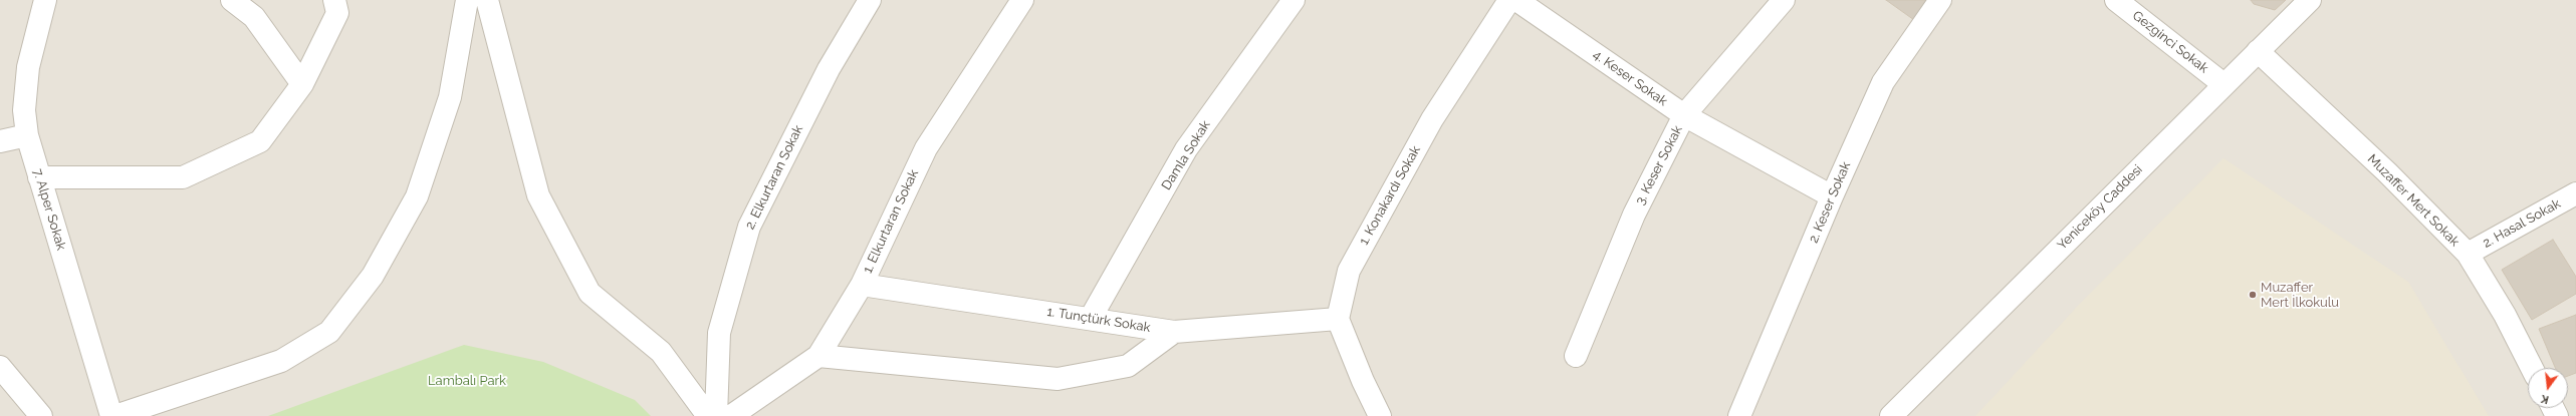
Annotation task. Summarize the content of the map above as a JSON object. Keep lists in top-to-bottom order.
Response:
{
  "streets": {
    "street": [
      "Gezginci Sokak",
      "4. Keser Sokak",
      "Damla Sokak",
      "3. Keser Sokak",
      "2. Elkurtaran Sokak",
      "1. Konakardı Sokak",
      "Muzaffer Mert Sokak",
      "2. Keser Sokak",
      "Yeniceköy Caddesi",
      "7. Alper Sokak",
      "1. Elkurtaran Sokak",
      "2. Hasal Sokak",
      "1. Tunçtürk Sokak"
    ]
  },
  "crossings": [
    ["Gezginci Sokak", "Yeniceköy Caddesi"],
    ["4. Keser Sokak", "3. Keser Sokak"],
    ["4. Keser Sokak", "2. Keser Sokak"],
    ["Damla Sokak", "1. Tunçtürk Sokak"],
    ["1. Konakardı Sokak", "1. Tunçtürk Sokak"],
    ["Muzaffer Mert Sokak", "Yeniceköy Caddesi"],
    ["Muzaffer Mert Sokak", "2. Hasal Sokak"],
    ["1. Elkurtaran Sokak", "1. Tunçtürk Sokak"]
  ],
  "parks": ["Lambalı Park"],
  "places": ["Muzaffer Mert İlkokulu"],
  "north": "bottom"
}
